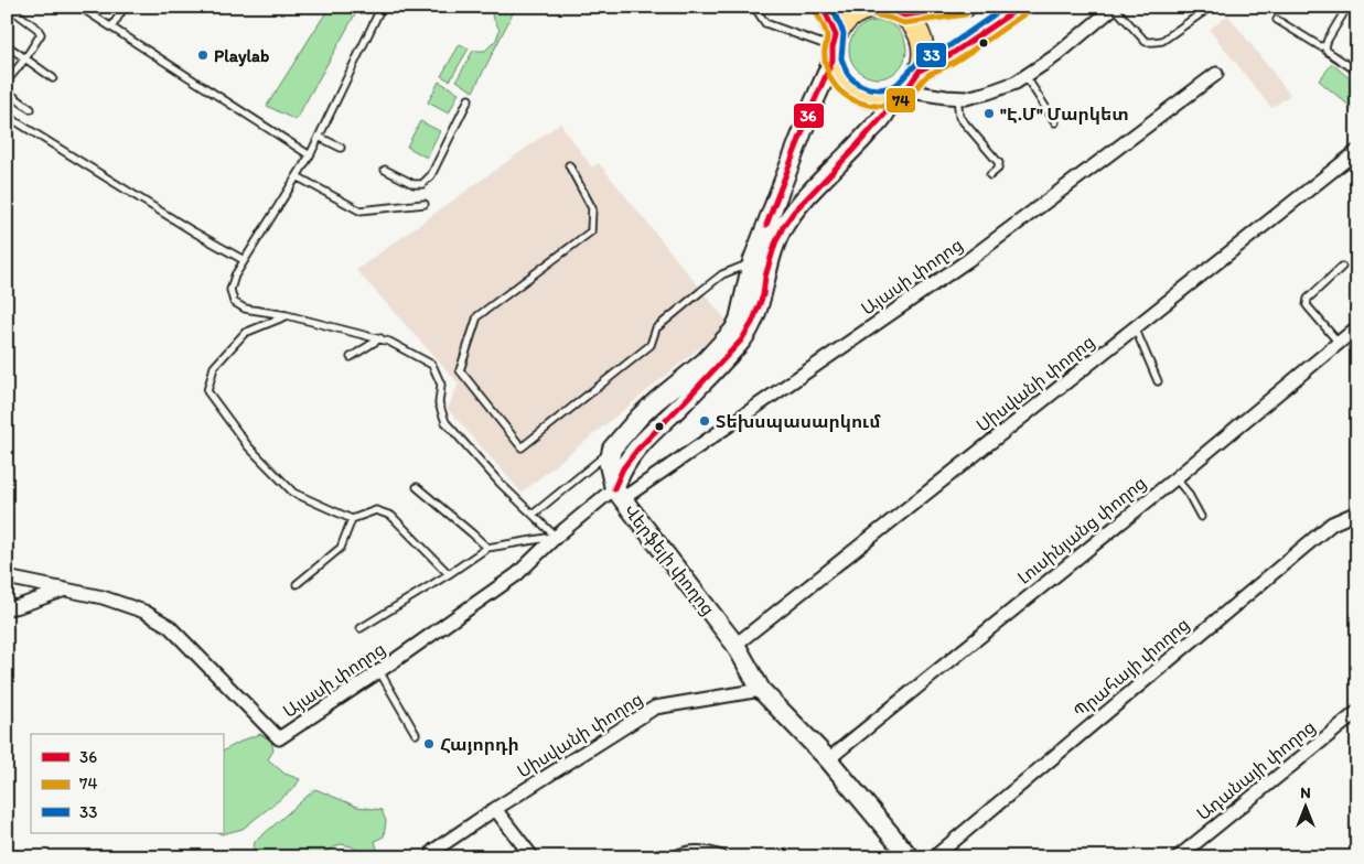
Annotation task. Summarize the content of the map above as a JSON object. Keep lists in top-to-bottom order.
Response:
{
  "streets": {
    "street": [
      "Այասի փողոց",
      "Սիսվանի փողոց",
      "Լուսինյանց փողոց",
      "Վերֆելի փողոց",
      "Պրահայի փողոց",
      "Ադանայի փողոց"
    ]
  },
  "crossings": [
    ["Այասի փողոց", "Վերֆելի փողոց"],
    ["Սիսվանի փողոց", "Վերֆելի փողոց"],
    ["Լուսինյանց փողոց", "Վերֆելի փողոց"]
  ],
  "places": [
    "Playlab",
    "\"Է.Մ\" Մարկետ",
    "Տեխսպասարկում",
    "Հայորդի"
  ],
  "lines": ["transit line 36", "transit line 33", "transit line 74"],
  "legend": ["36", "74", "33"],
  "north": "top"
}
